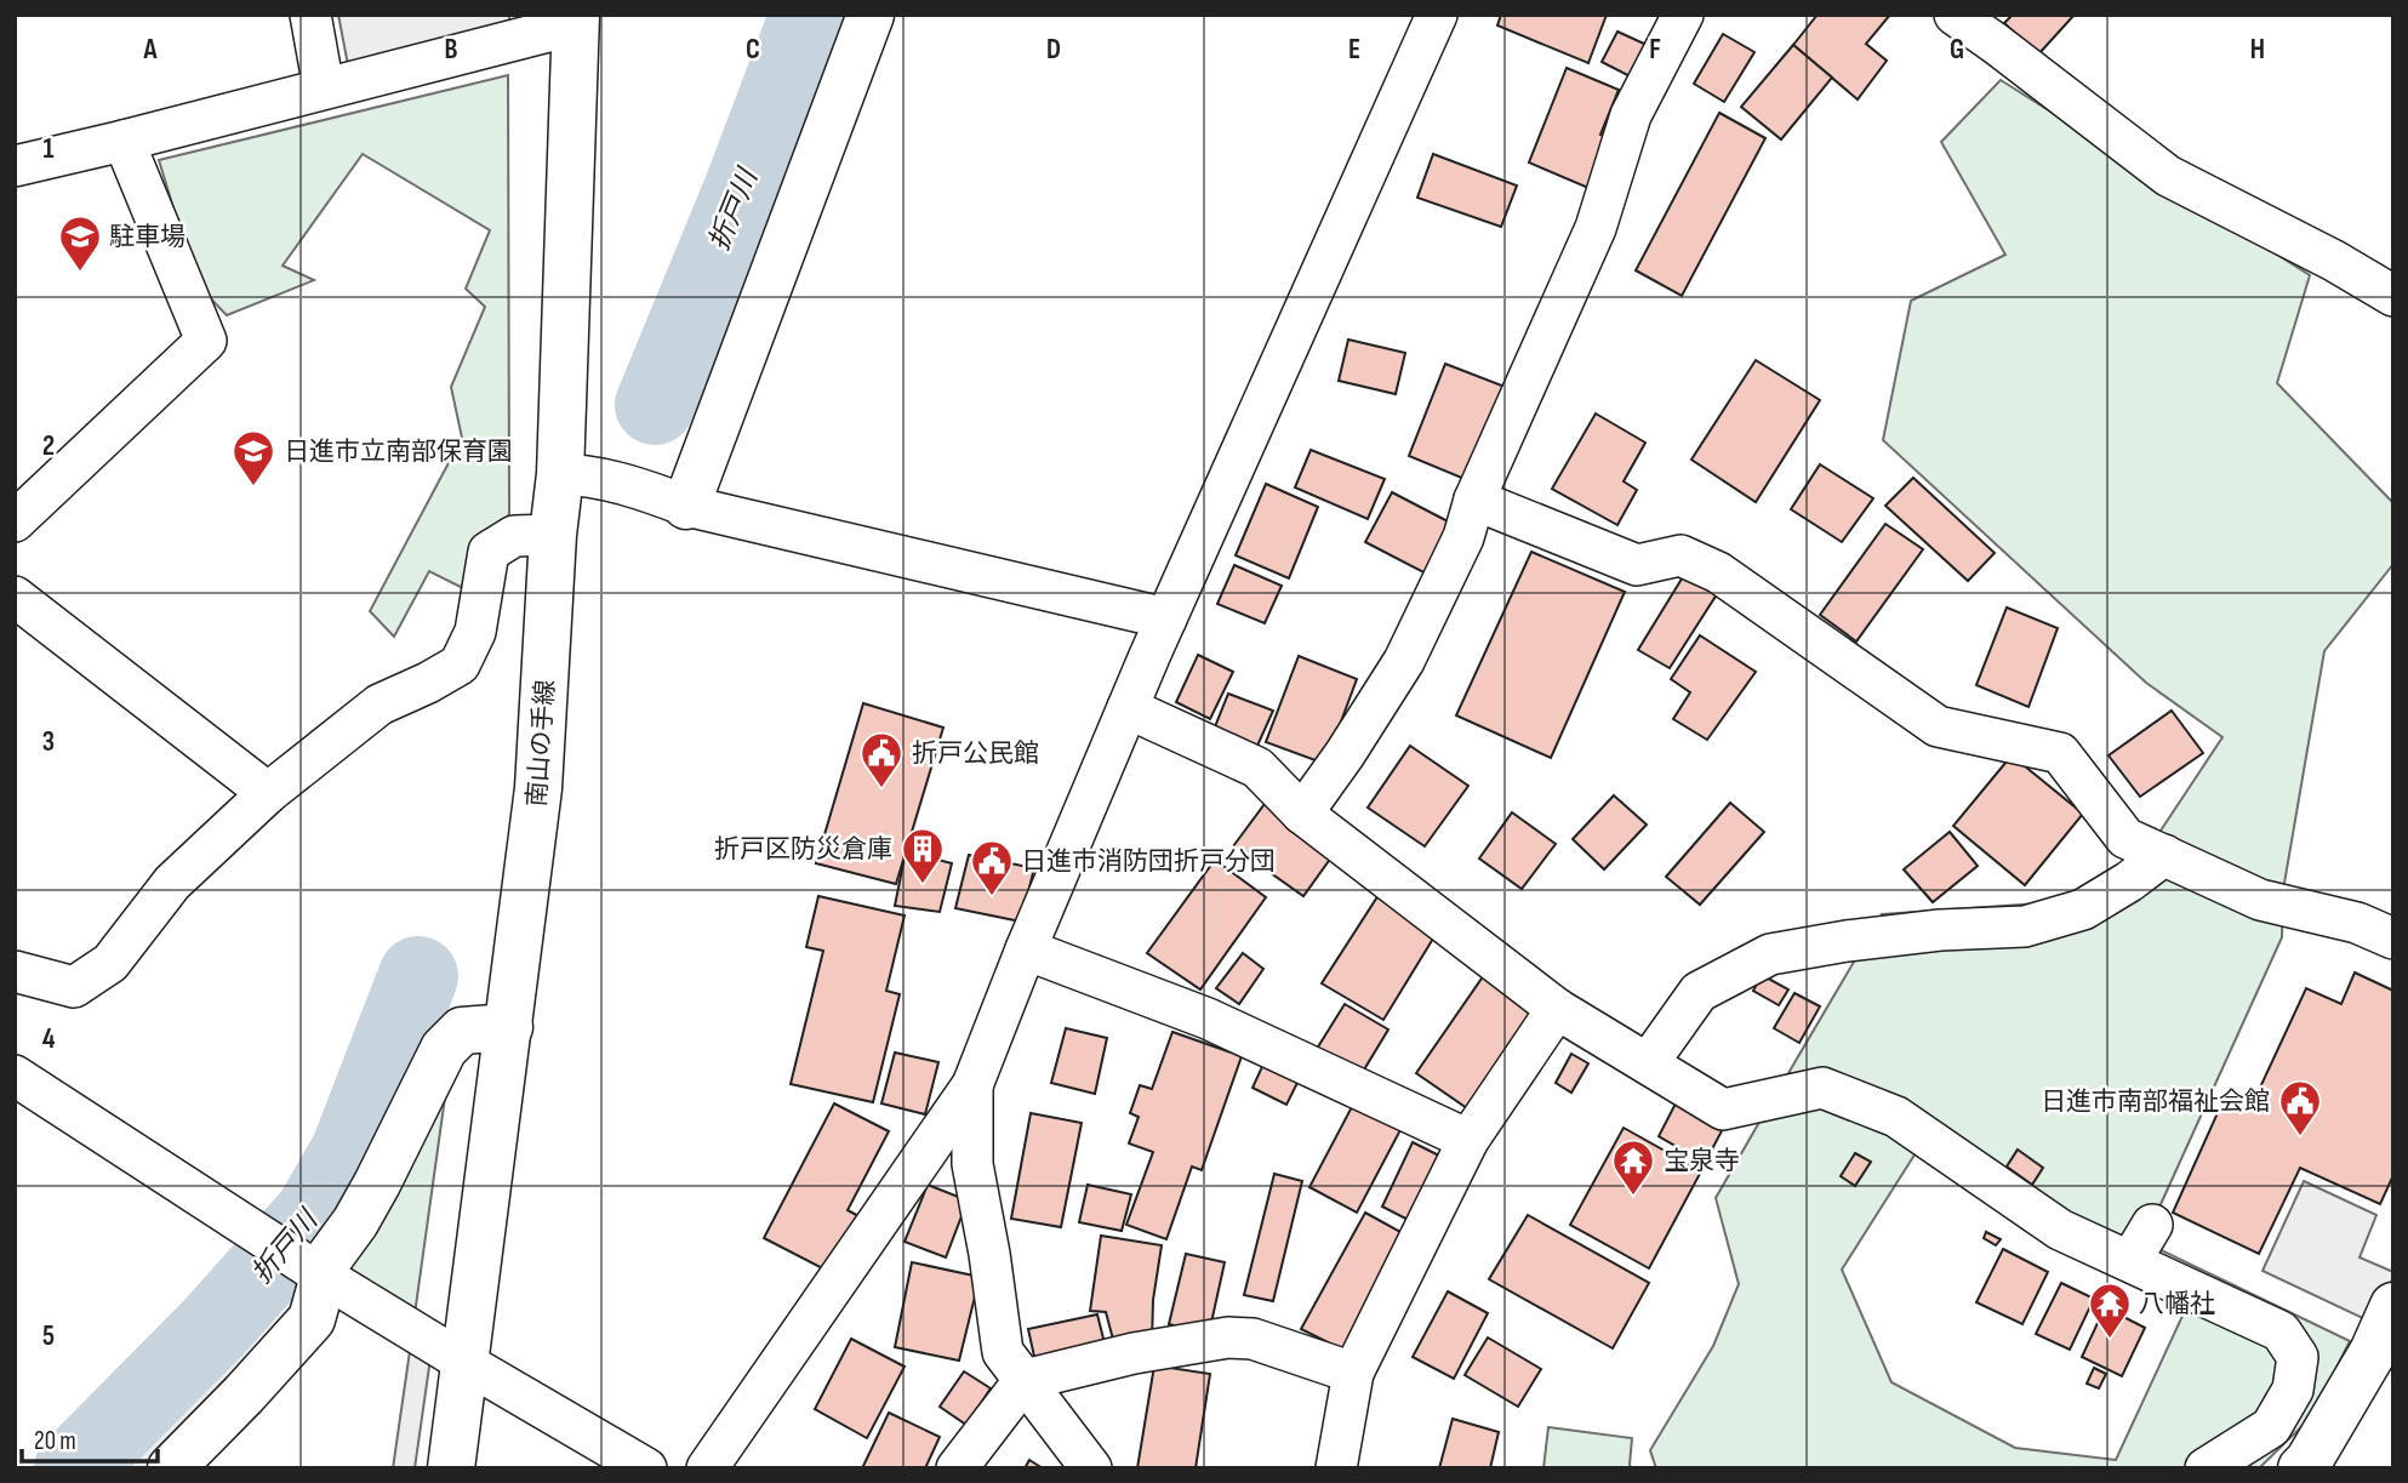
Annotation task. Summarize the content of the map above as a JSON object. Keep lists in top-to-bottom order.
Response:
{
  "streets": {
    "street": ["南山の手線"]
  },
  "water": ["折戸川"],
  "places": {
    "school or university": ["駐車場", "日進市立南部保育園"],
    "public building": ["折戸公民館", "日進市消防団折戸分団", "日進市南部福祉会館"],
    "building": ["折戸区防災倉庫"],
    "temple": ["宝泉寺", "八幡社"]
  },
  "scale_bar": "20 m",
  "grid": {
    "columns": [
      "A",
      "B",
      "C",
      "D",
      "E",
      "F",
      "G",
      "H"
    ],
    "rows": [
      "1",
      "2",
      "3",
      "4",
      "5"
    ]
  }
}
